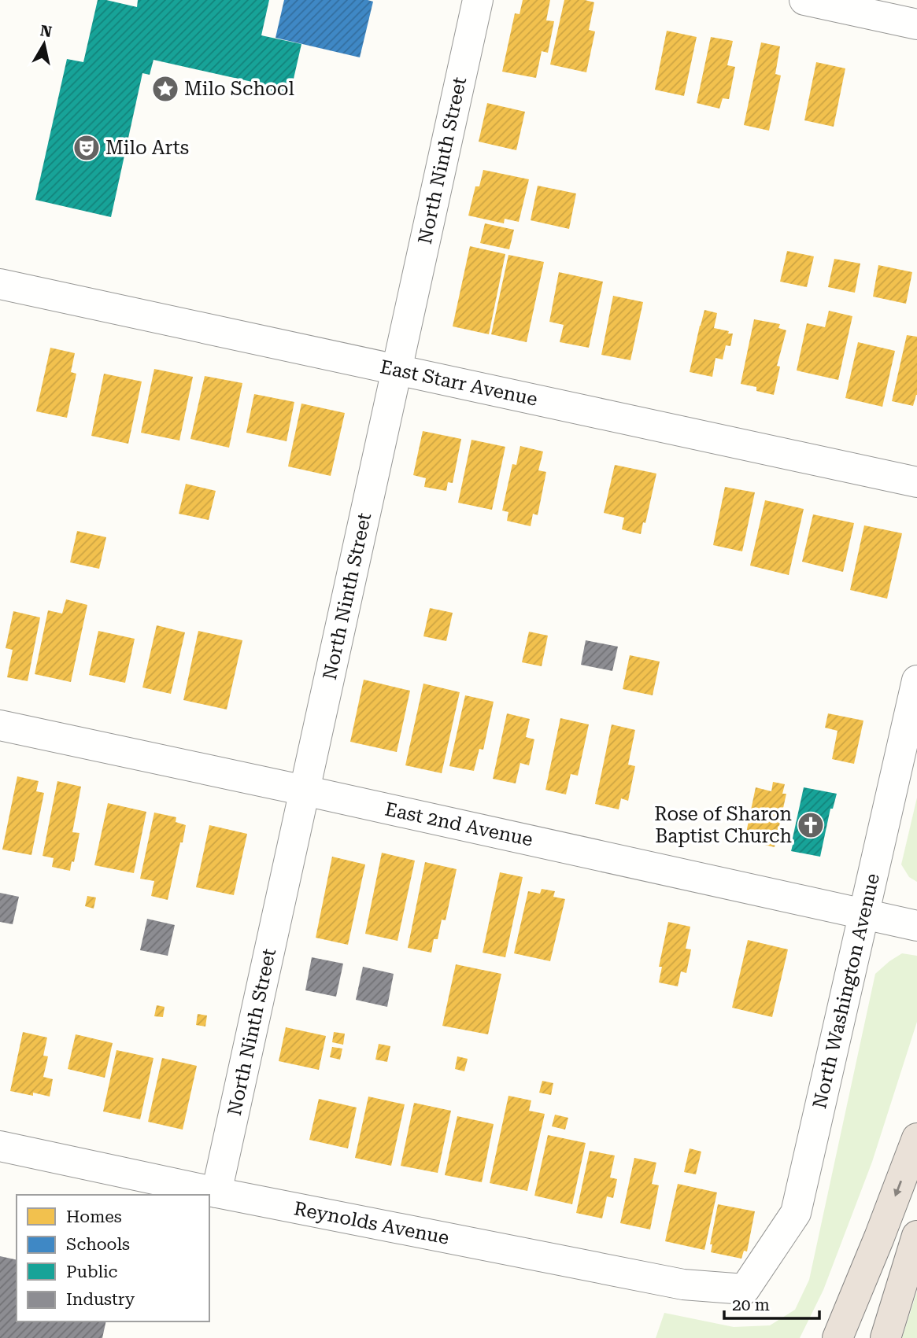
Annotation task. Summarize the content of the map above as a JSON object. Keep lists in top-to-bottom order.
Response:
{
  "streets": {
    "street": [
      "North Ninth Street",
      "East Starr Avenue",
      "East 2nd Avenue",
      "North Washington Avenue",
      "Reynolds Avenue"
    ]
  },
  "crossings": [
    ["North Ninth Street", "East Starr Avenue"],
    ["North Ninth Street", "East 2nd Avenue"],
    ["North Ninth Street", "Reynolds Avenue"],
    ["East 2nd Avenue", "North Washington Avenue"],
    ["North Washington Avenue", "Reynolds Avenue"]
  ],
  "places": {
    "place": ["Milo School"],
    "theatre": ["Milo Arts"],
    "church": ["Rose of Sharon Baptist Church"]
  },
  "legend": [
    "Homes",
    "Schools",
    "Public",
    "Industry"
  ],
  "scale_bar": "20 m",
  "north": "top"
}
